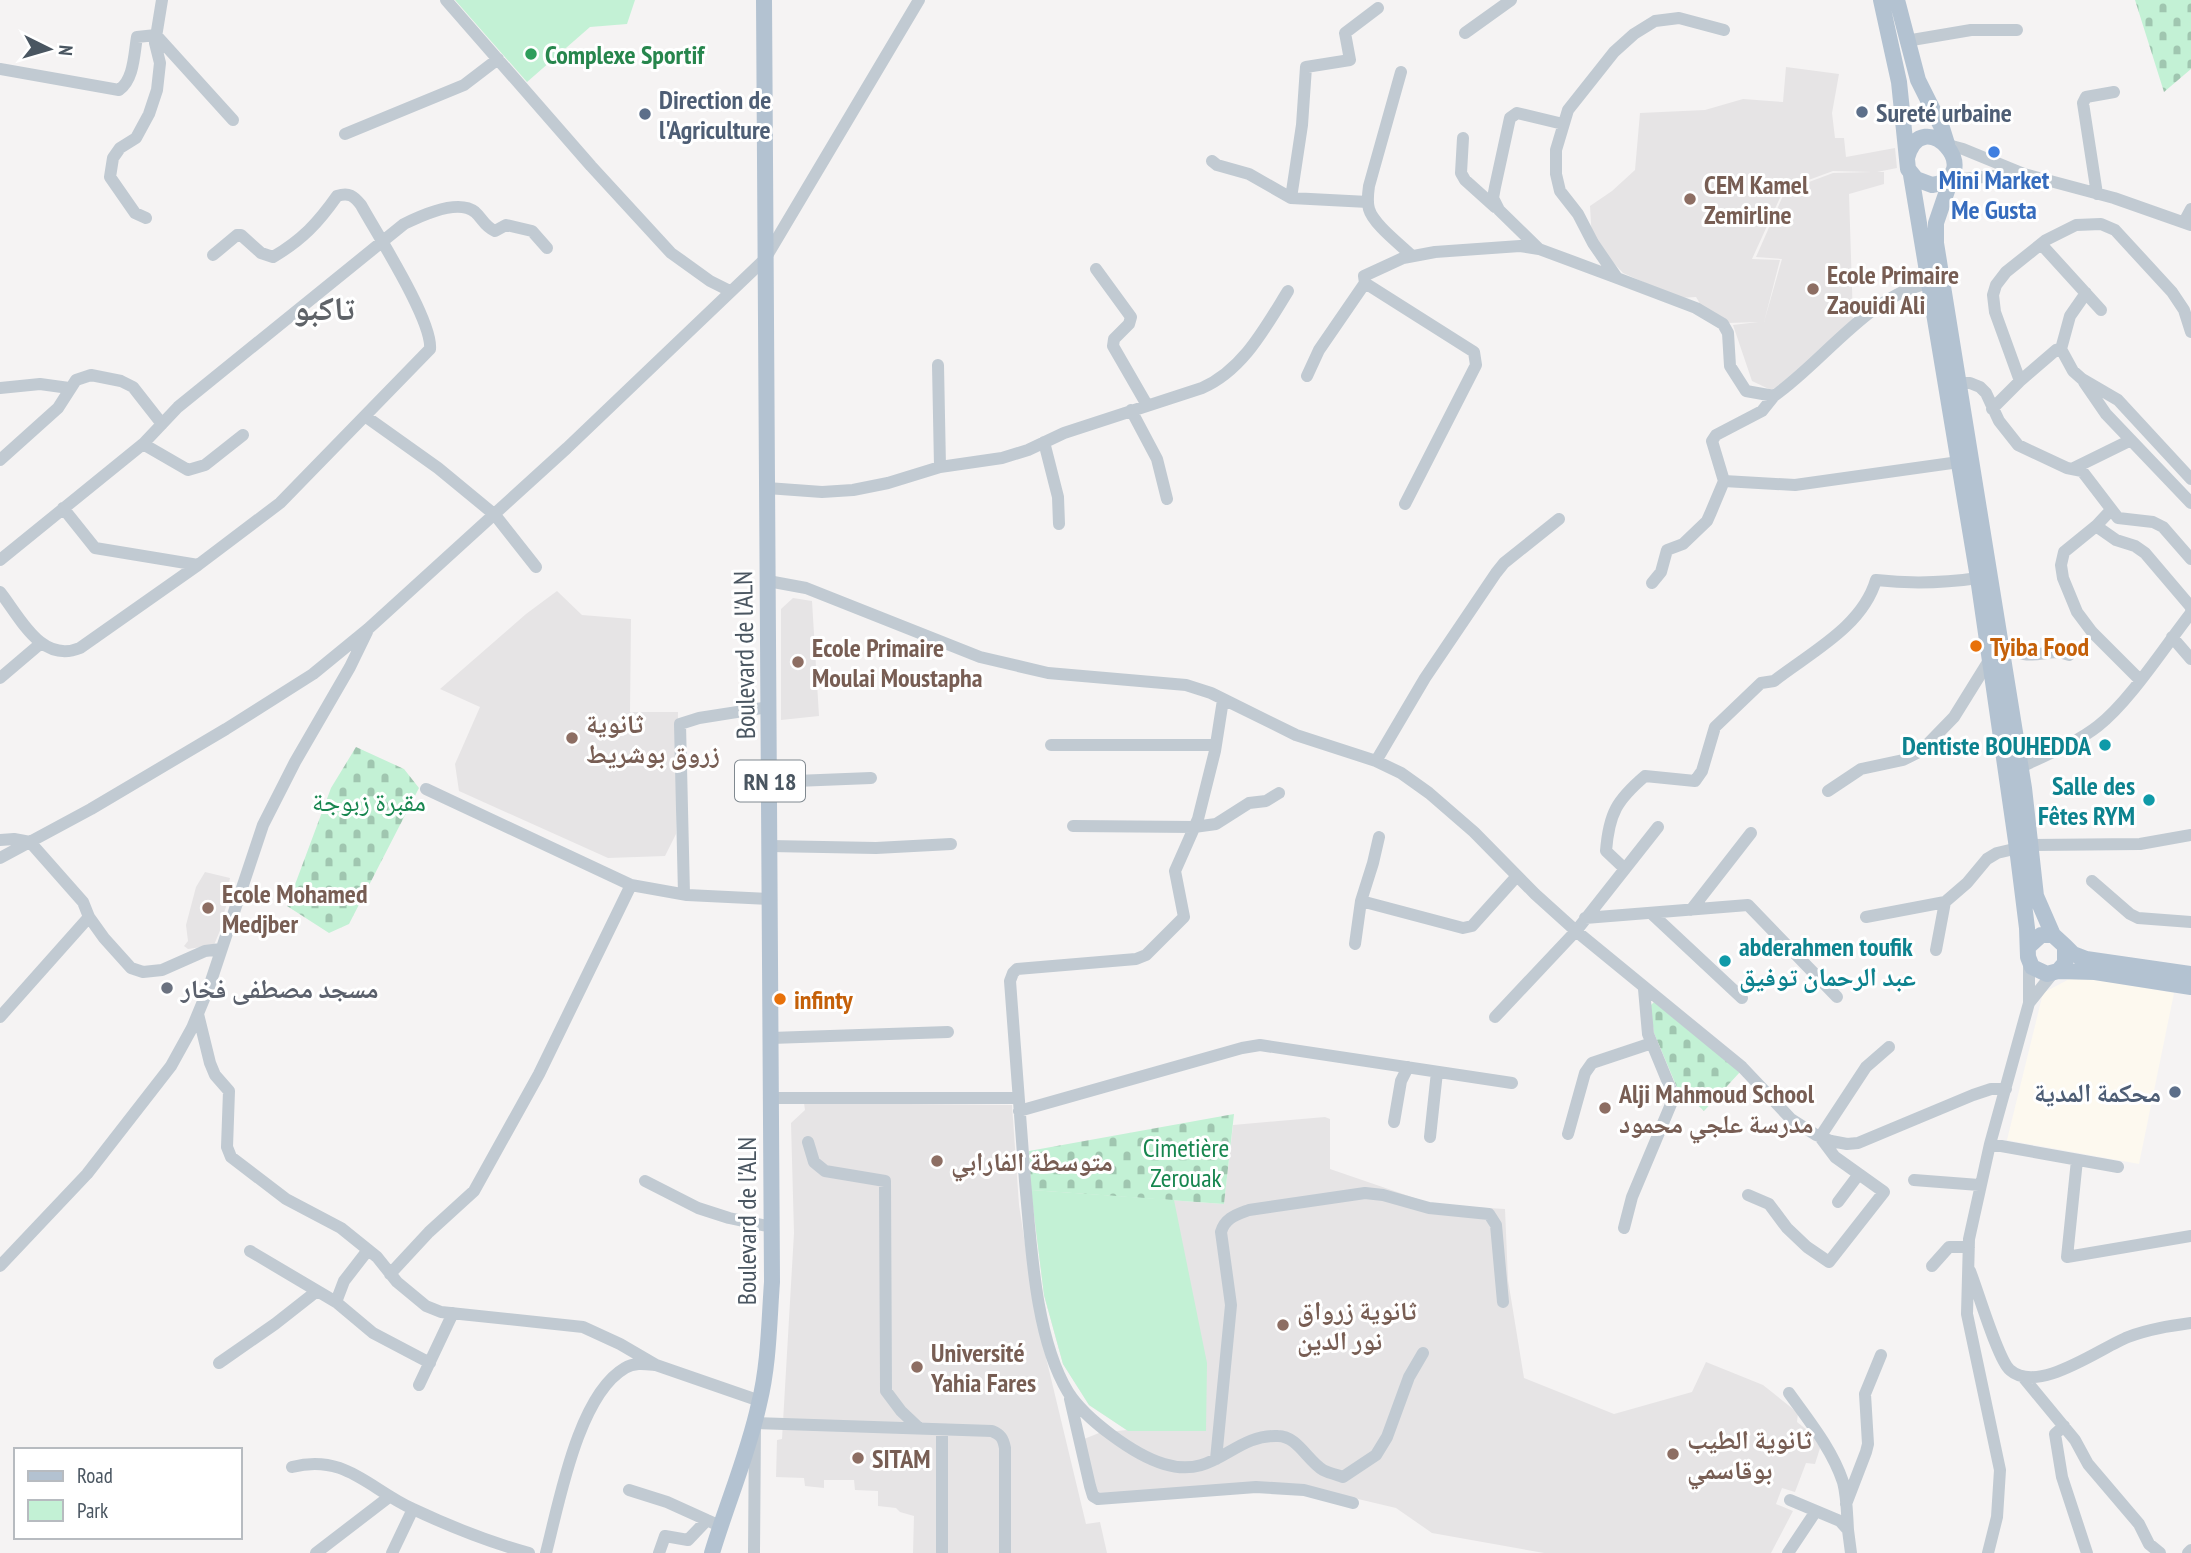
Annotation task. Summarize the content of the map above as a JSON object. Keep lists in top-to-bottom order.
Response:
{
  "streets": {
    "main road": ["Boulevard de l'ALN", "RN 18"]
  },
  "districts": ["تاكبو"],
  "parks": ["مقبرة زبوجة", "Cimetière Zerouak"],
  "places": [
    "Complexe Sportif",
    "Sureté urbaine",
    "Direction de l'Agriculture",
    "Mini Market Me Gusta",
    "CEM Kamel Zemirline",
    "Ecole Primaire Zaouidi Ali",
    "Tyiba Food",
    "Ecole Primaire Moulai Moustapha",
    "ثانوية زروق بوشريط",
    "Dentiste BOUHEDDA",
    "Salle des Fêtes RYM",
    "Ecole Mohamed Medjber",
    "abderahmen toufik عبد الرحمان توفيق",
    "مسجد مصطفى فخار",
    "infinty",
    "محكمة المدية",
    "Alji Mahmoud School مدرسة علجي محمود",
    "متوسطة الفارابي",
    "ثانوية زرواق نور الدين",
    "Université Yahia Fares",
    "ثانوية الطيب بوقاسمي",
    "SITAM"
  ],
  "legend": ["Road", "Park"],
  "north": "right"
}
